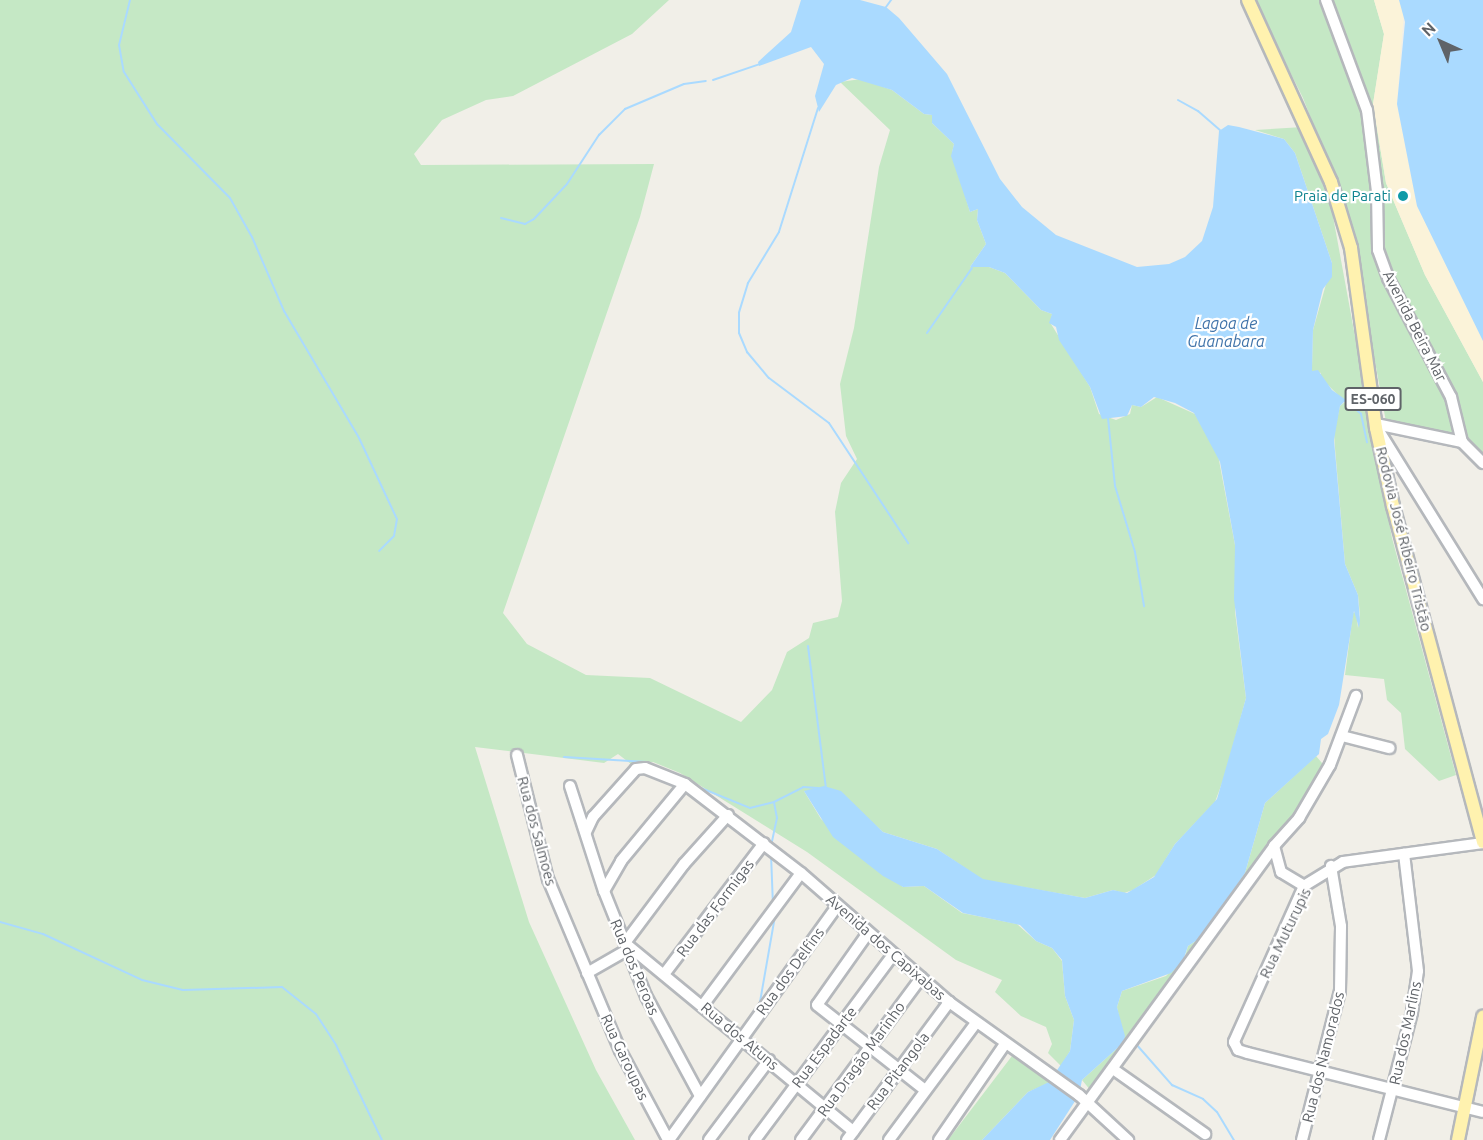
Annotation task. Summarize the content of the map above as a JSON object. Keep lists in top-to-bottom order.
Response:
{
  "streets": {
    "main road": ["ES-060", "Rodovia José Ribeiro Tristão"],
    "street": [
      "Avenida Beira Mar",
      "Rua dos Salmoes",
      "Rua das Formigas",
      "Rua Muturupis",
      "Avenida dos Capixabas",
      "Rua dos Peroas",
      "Rua dos Delfins",
      "Rua dos Marlins",
      "Rua dos Atuns",
      "Rua Espadarte",
      "Rua Garoupas",
      "Rua dos Namorados",
      "Rua Dragão Marinho",
      "Rua Pitangola"
    ]
  },
  "crossings": [
    ["Rodovia José Ribeiro Tristão", "Rua Muturupis"],
    ["Rua dos Salmoes", "Rua Garoupas"],
    ["Rua das Formigas", "Avenida dos Capixabas"],
    ["Rua das Formigas", "Rua dos Atuns"],
    ["Rua Muturupis", "Rua dos Marlins"],
    ["Rua Muturupis", "Rua dos Namorados"],
    ["Avenida dos Capixabas", "Rua dos Peroas"],
    ["Avenida dos Capixabas", "Rua dos Delfins"],
    ["Avenida dos Capixabas", "Rua Espadarte"],
    ["Avenida dos Capixabas", "Rua Dragão Marinho"],
    ["Avenida dos Capixabas", "Rua Pitangola"],
    ["Rua dos Peroas", "Rua dos Delfins"],
    ["Rua dos Peroas", "Rua dos Atuns"],
    ["Rua dos Delfins", "Rua dos Atuns"],
    ["Rua dos Delfins", "Rua Garoupas"],
    ["Rua dos Atuns", "Rua Espadarte"],
    ["Rua dos Atuns", "Rua Dragão Marinho"],
    ["Rua dos Atuns", "Rua Pitangola"]
  ],
  "water": ["Lagoa de Guanabara"],
  "places": ["Praia de Parati"],
  "north": "top left"
}
